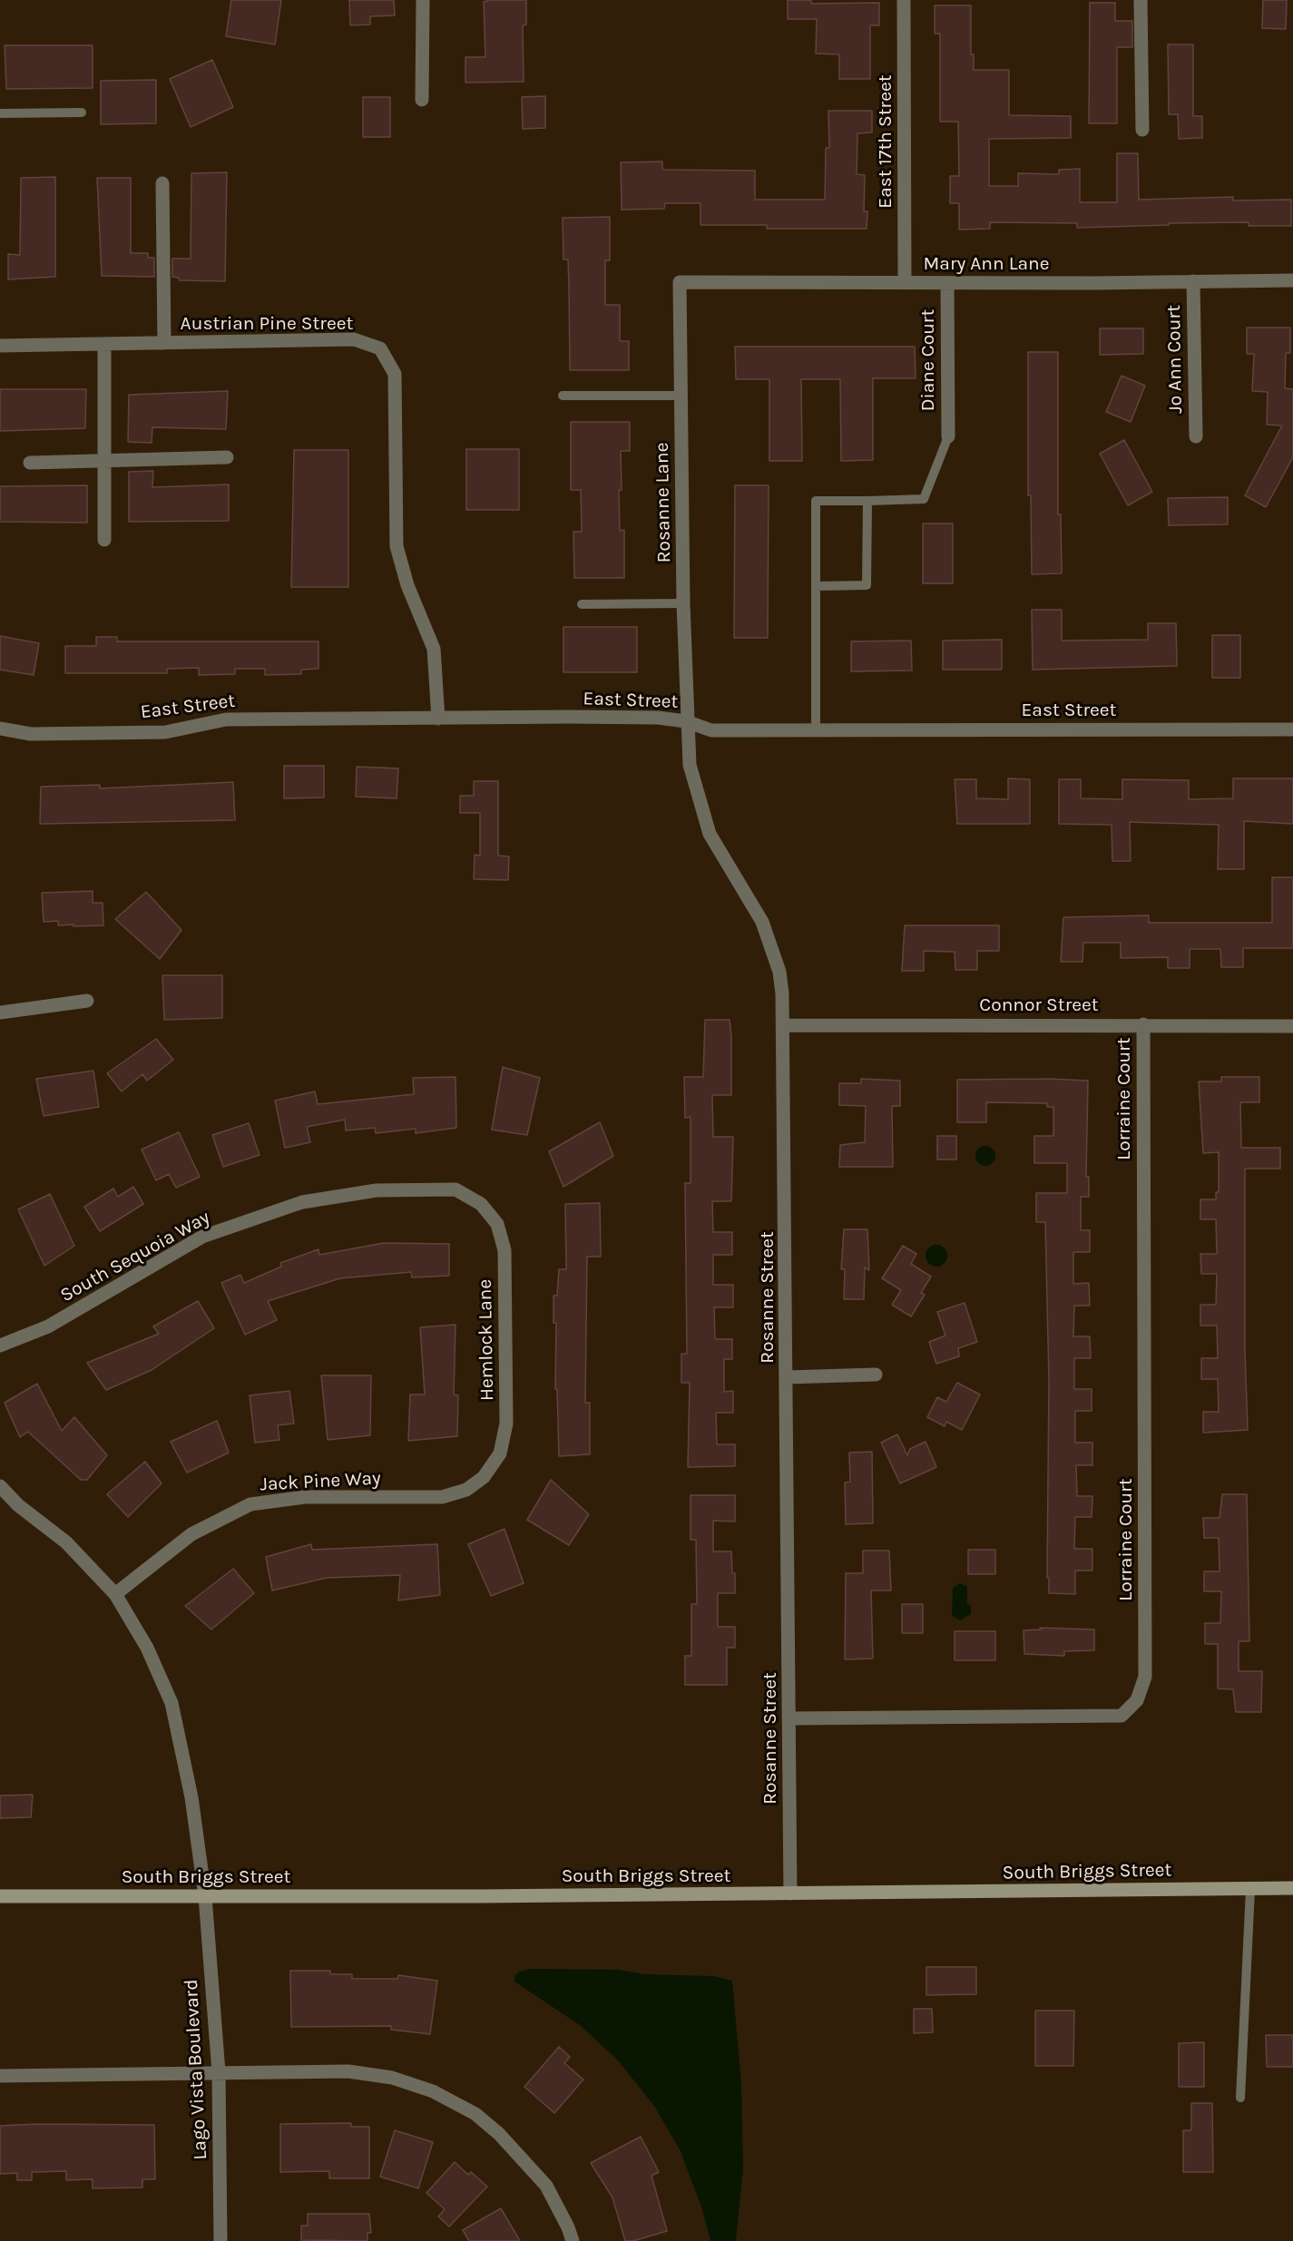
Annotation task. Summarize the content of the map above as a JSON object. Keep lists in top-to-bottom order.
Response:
{
  "streets": {
    "street": [
      "East 17th Street",
      "Mary Ann Lane",
      "Austrian Pine Street",
      "Jo Ann Court",
      "Diane Court",
      "Rosanne Lane",
      "East Street",
      "Connor Street",
      "Lorraine Court",
      "South Sequoia Way",
      "Rosanne Street",
      "Hemlock Lane",
      "Jack Pine Way",
      "South Briggs Street",
      "Lago Vista Boulevard"
    ]
  },
  "crossings": [
    ["East 17th Street", "Mary Ann Lane"],
    ["Mary Ann Lane", "Jo Ann Court"],
    ["Mary Ann Lane", "Diane Court"],
    ["Mary Ann Lane", "Rosanne Lane"],
    ["Austrian Pine Street", "East Street"],
    ["Rosanne Lane", "East Street"],
    ["Rosanne Lane", "Rosanne Street"],
    ["East Street", "Rosanne Street"],
    ["Connor Street", "Lorraine Court"],
    ["Connor Street", "Rosanne Street"],
    ["Lorraine Court", "Rosanne Street"],
    ["South Sequoia Way", "Hemlock Lane"],
    ["Rosanne Street", "South Briggs Street"],
    ["Hemlock Lane", "Jack Pine Way"],
    ["Jack Pine Way", "Lago Vista Boulevard"],
    ["South Briggs Street", "Lago Vista Boulevard"]
  ]
}
